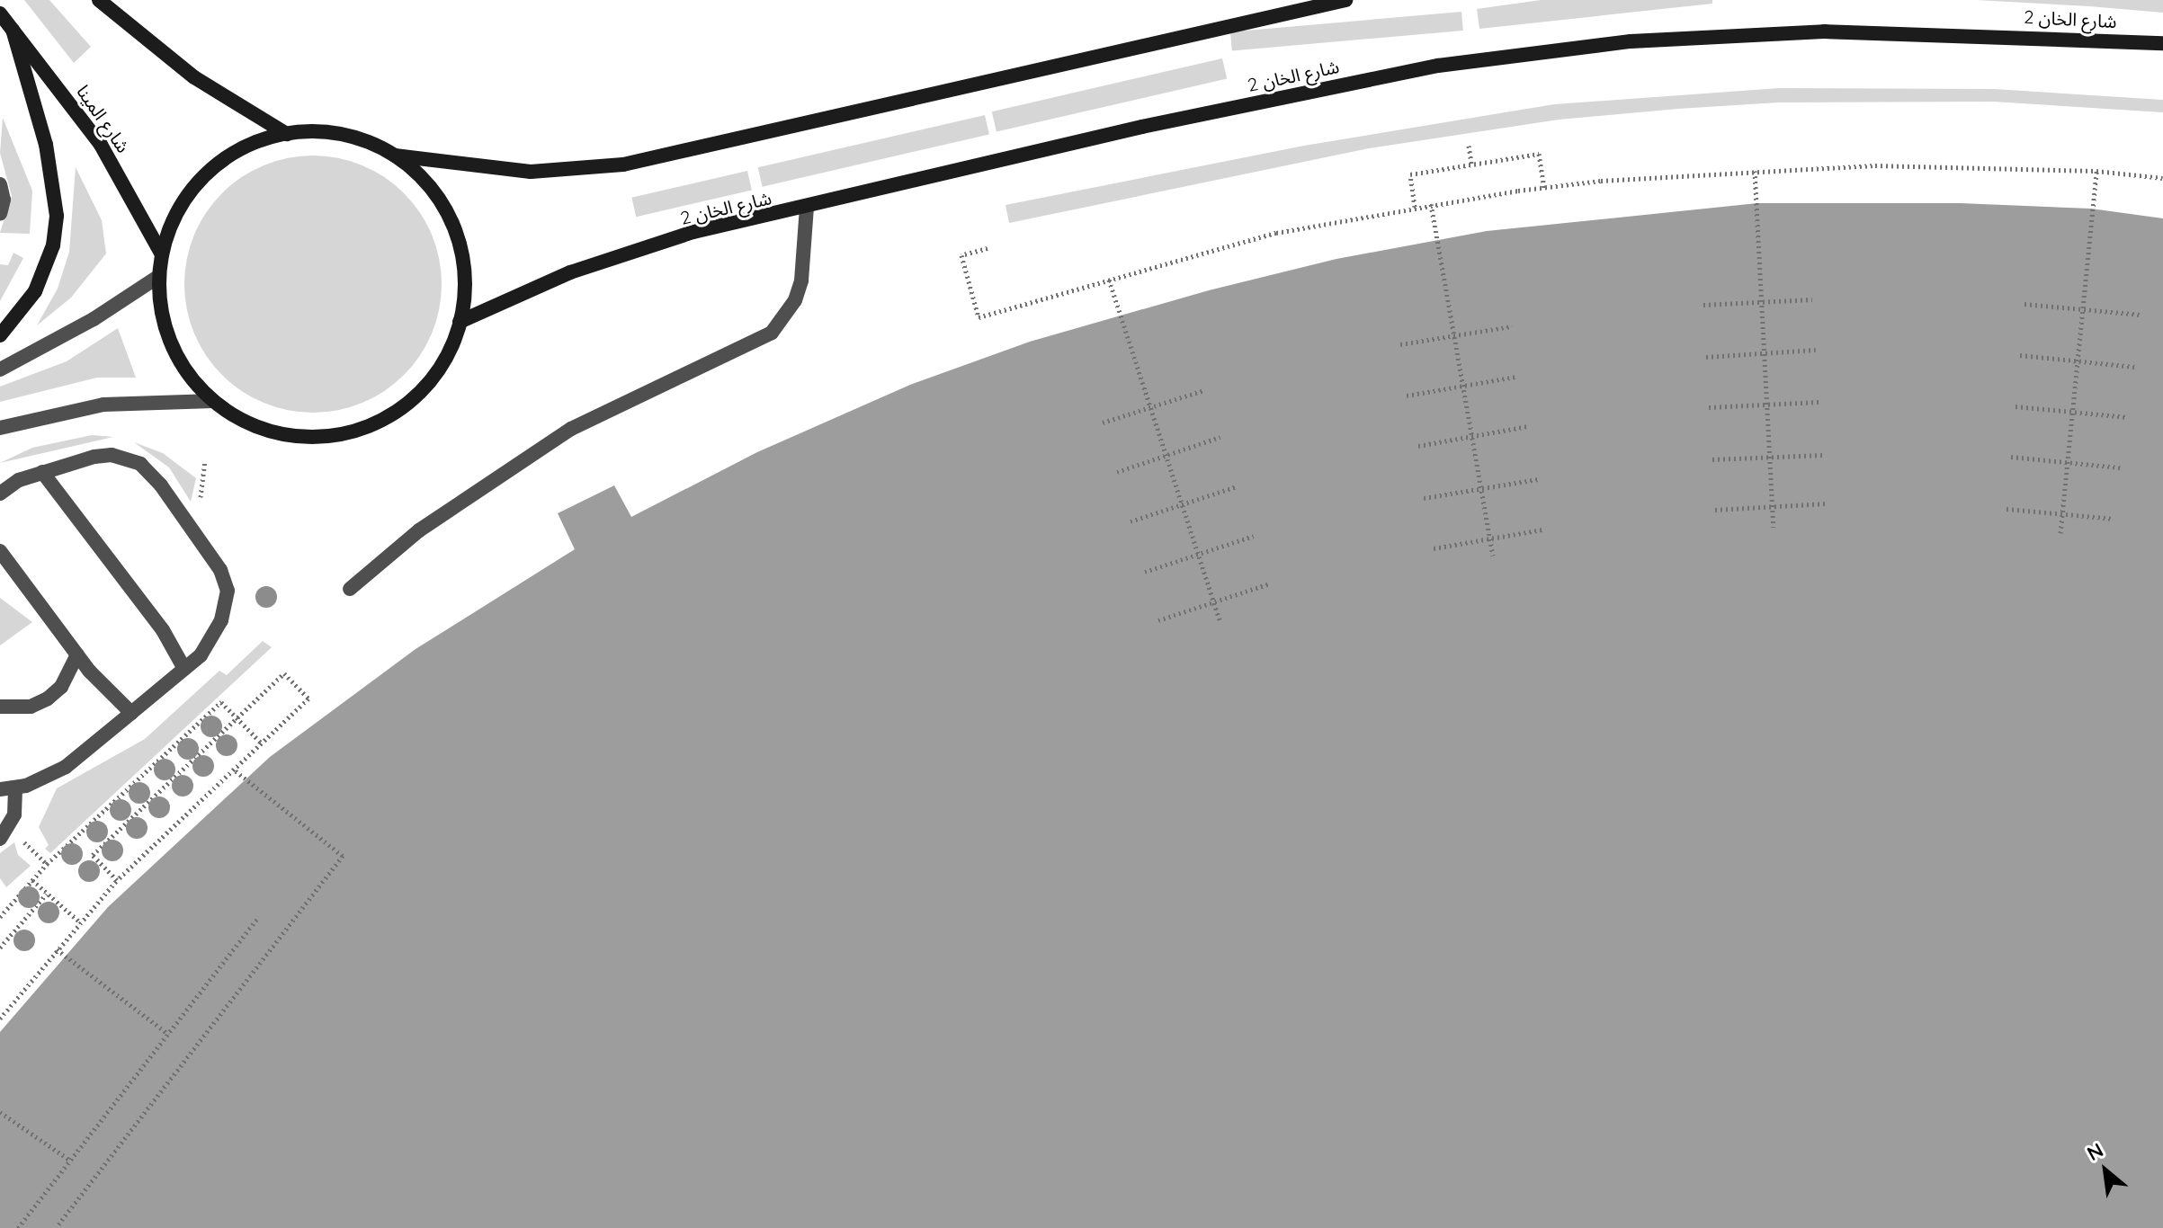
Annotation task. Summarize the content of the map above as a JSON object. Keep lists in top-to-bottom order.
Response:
{
  "streets": {
    "main road": ["شارع الخان 2", "شارع المينا"]
  },
  "north": "top left"
}
